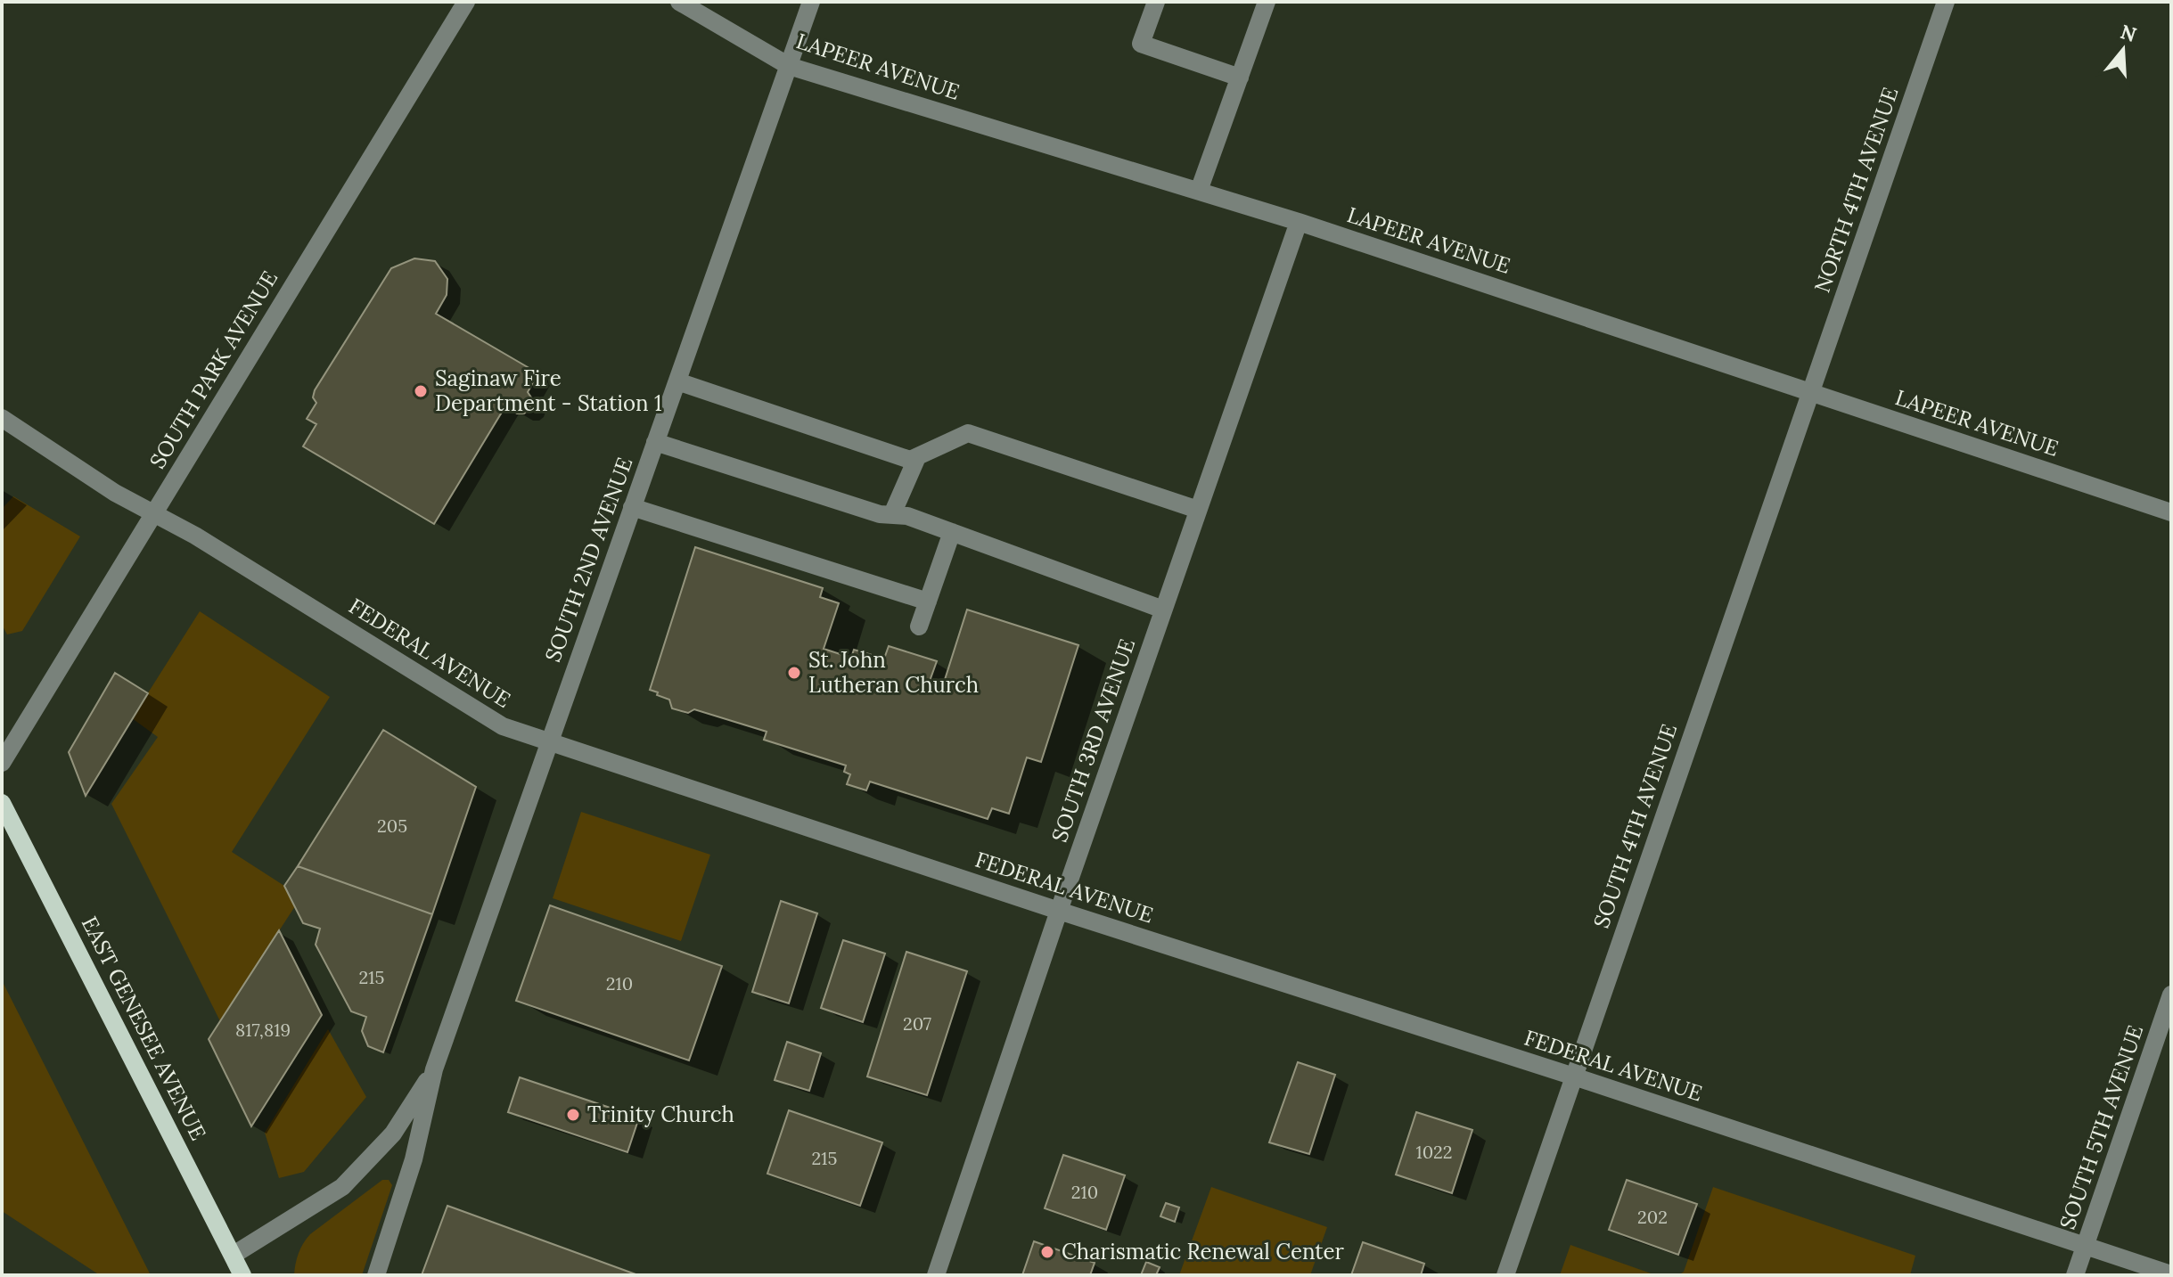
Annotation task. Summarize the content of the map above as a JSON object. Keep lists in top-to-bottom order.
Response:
{
  "streets": {
    "main road": ["EAST GENESEE AVENUE"],
    "street": [
      "LAPEER AVENUE",
      "NORTH 4TH AVENUE",
      "SOUTH PARK AVENUE",
      "SOUTH 2ND AVENUE",
      "FEDERAL AVENUE",
      "SOUTH 3RD AVENUE",
      "SOUTH 4TH AVENUE",
      "SOUTH 5TH AVENUE"
    ]
  },
  "crossings": [
    ["LAPEER AVENUE", "NORTH 4TH AVENUE"],
    ["LAPEER AVENUE", "SOUTH 2ND AVENUE"],
    ["LAPEER AVENUE", "SOUTH 3RD AVENUE"],
    ["LAPEER AVENUE", "SOUTH 4TH AVENUE"],
    ["NORTH 4TH AVENUE", "SOUTH 4TH AVENUE"],
    ["SOUTH PARK AVENUE", "FEDERAL AVENUE"],
    ["SOUTH 2ND AVENUE", "FEDERAL AVENUE"],
    ["SOUTH 2ND AVENUE", "EAST GENESEE AVENUE"],
    ["FEDERAL AVENUE", "SOUTH 3RD AVENUE"],
    ["FEDERAL AVENUE", "SOUTH 4TH AVENUE"],
    ["FEDERAL AVENUE", "SOUTH 5TH AVENUE"]
  ],
  "places": [
    "Saginaw Fire Department - Station 1",
    "St. John Lutheran Church",
    "Trinity Church",
    "Charismatic Renewal Center"
  ],
  "house_numbers": [
    "205",
    "215",
    "210",
    "207",
    "817,819",
    "1022",
    "215",
    "210",
    "202"
  ],
  "north": "top"
}
